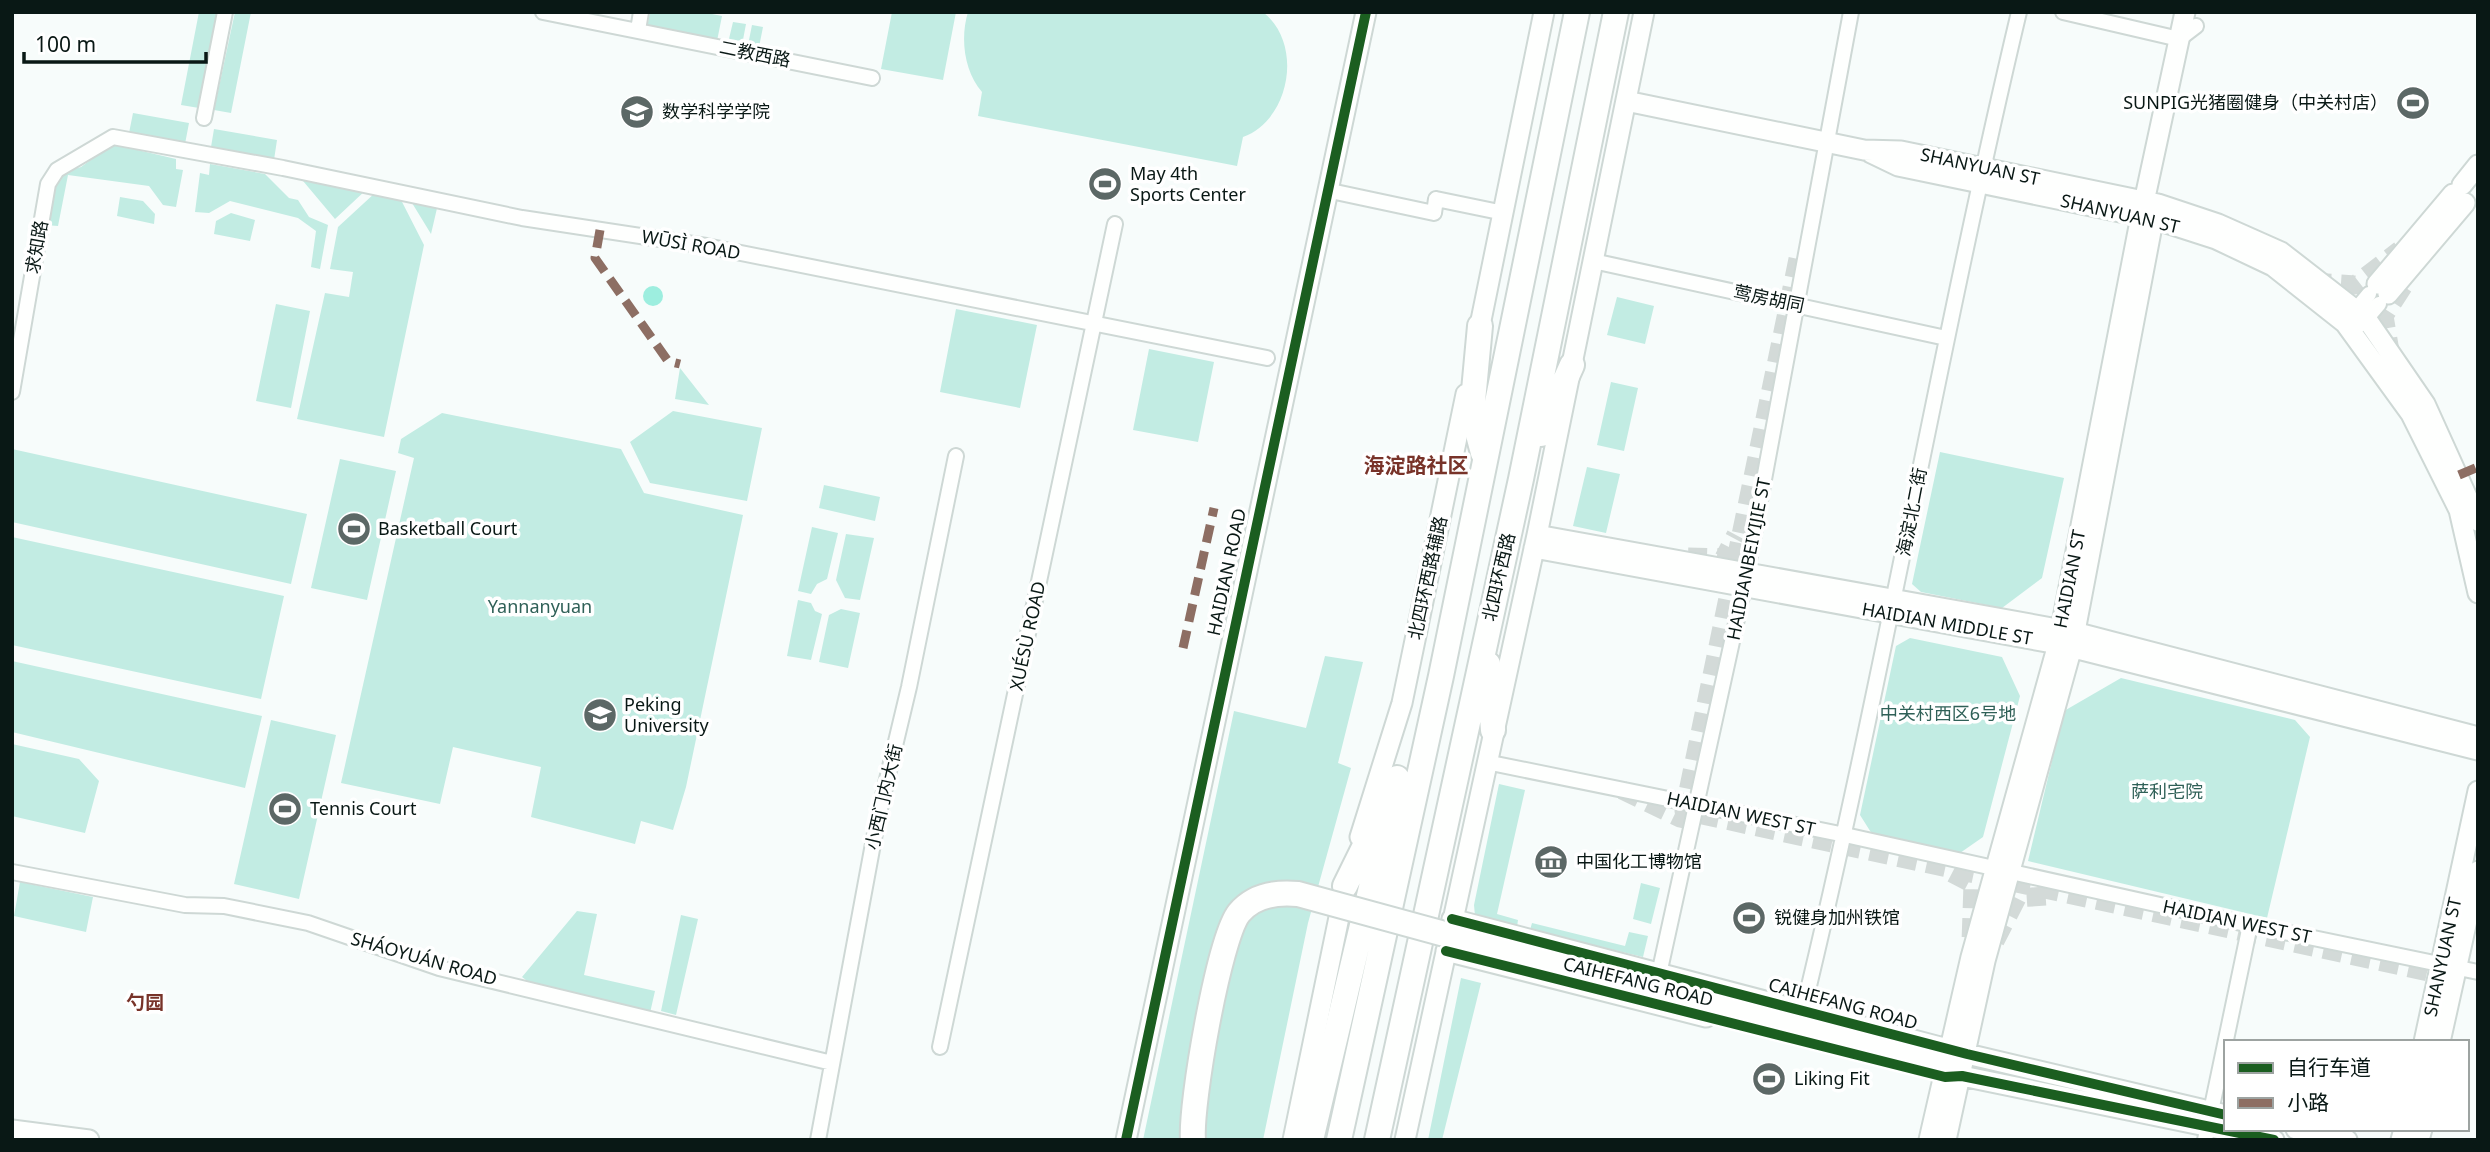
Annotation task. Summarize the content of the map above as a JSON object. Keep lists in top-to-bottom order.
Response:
{
  "streets": {
    "highway": ["北四环西路"],
    "street": [
      "二教西路",
      "SHANYUAN ST",
      "WŪSÌ ROAD",
      "求知路",
      "莺房胡同",
      "海淀北二街",
      "HAIDIANBEIYIJIE ST",
      "HAIDIAN ROAD",
      "北四环西路辅路",
      "HAIDIAN ST",
      "HAIDIAN MIDDLE ST",
      "XUÉSÙ ROAD",
      "小西门内大街",
      "HAIDIAN WEST ST",
      "SHÁOYUÁN ROAD",
      "CAIHEFANG ROAD"
    ]
  },
  "crossings": [
    ["SHANYUAN ST", "海淀北二街"],
    ["SHANYUAN ST", "HAIDIANBEIYIJIE ST"],
    ["SHANYUAN ST", "HAIDIAN ST"],
    ["SHANYUAN ST", "HAIDIAN WEST ST"],
    ["WŪSÌ ROAD", "求知路"],
    ["WŪSÌ ROAD", "XUÉSÙ ROAD"],
    ["莺房胡同", "海淀北二街"],
    ["莺房胡同", "HAIDIANBEIYIJIE ST"],
    ["海淀北二街", "HAIDIAN MIDDLE ST"],
    ["海淀北二街", "HAIDIAN WEST ST"],
    ["海淀北二街", "CAIHEFANG ROAD"],
    ["HAIDIANBEIYIJIE ST", "HAIDIAN MIDDLE ST"],
    ["HAIDIANBEIYIJIE ST", "HAIDIAN WEST ST"],
    ["HAIDIANBEIYIJIE ST", "CAIHEFANG ROAD"],
    ["HAIDIAN ST", "HAIDIAN MIDDLE ST"],
    ["HAIDIAN ST", "HAIDIAN WEST ST"],
    ["HAIDIAN ST", "CAIHEFANG ROAD"],
    ["小西门内大街", "SHÁOYUÁN ROAD"]
  ],
  "districts": ["海淀路社区", "勺园"],
  "parks": ["Yannanyuan", "中关村西区6号地", "萨利宅院"],
  "places": {
    "sports": [
      "SUNPIG光猪圈健身（中关村店）",
      "May 4th Sports Center",
      "Basketball Court",
      "Tennis Court",
      "锐健身加州铁馆",
      "Liking Fit"
    ],
    "school or university": ["数学科学学院", "Peking University"],
    "museum": ["中国化工博物馆"]
  },
  "legend": ["自行车道", "小路"],
  "scale_bar": "100 m"
}
